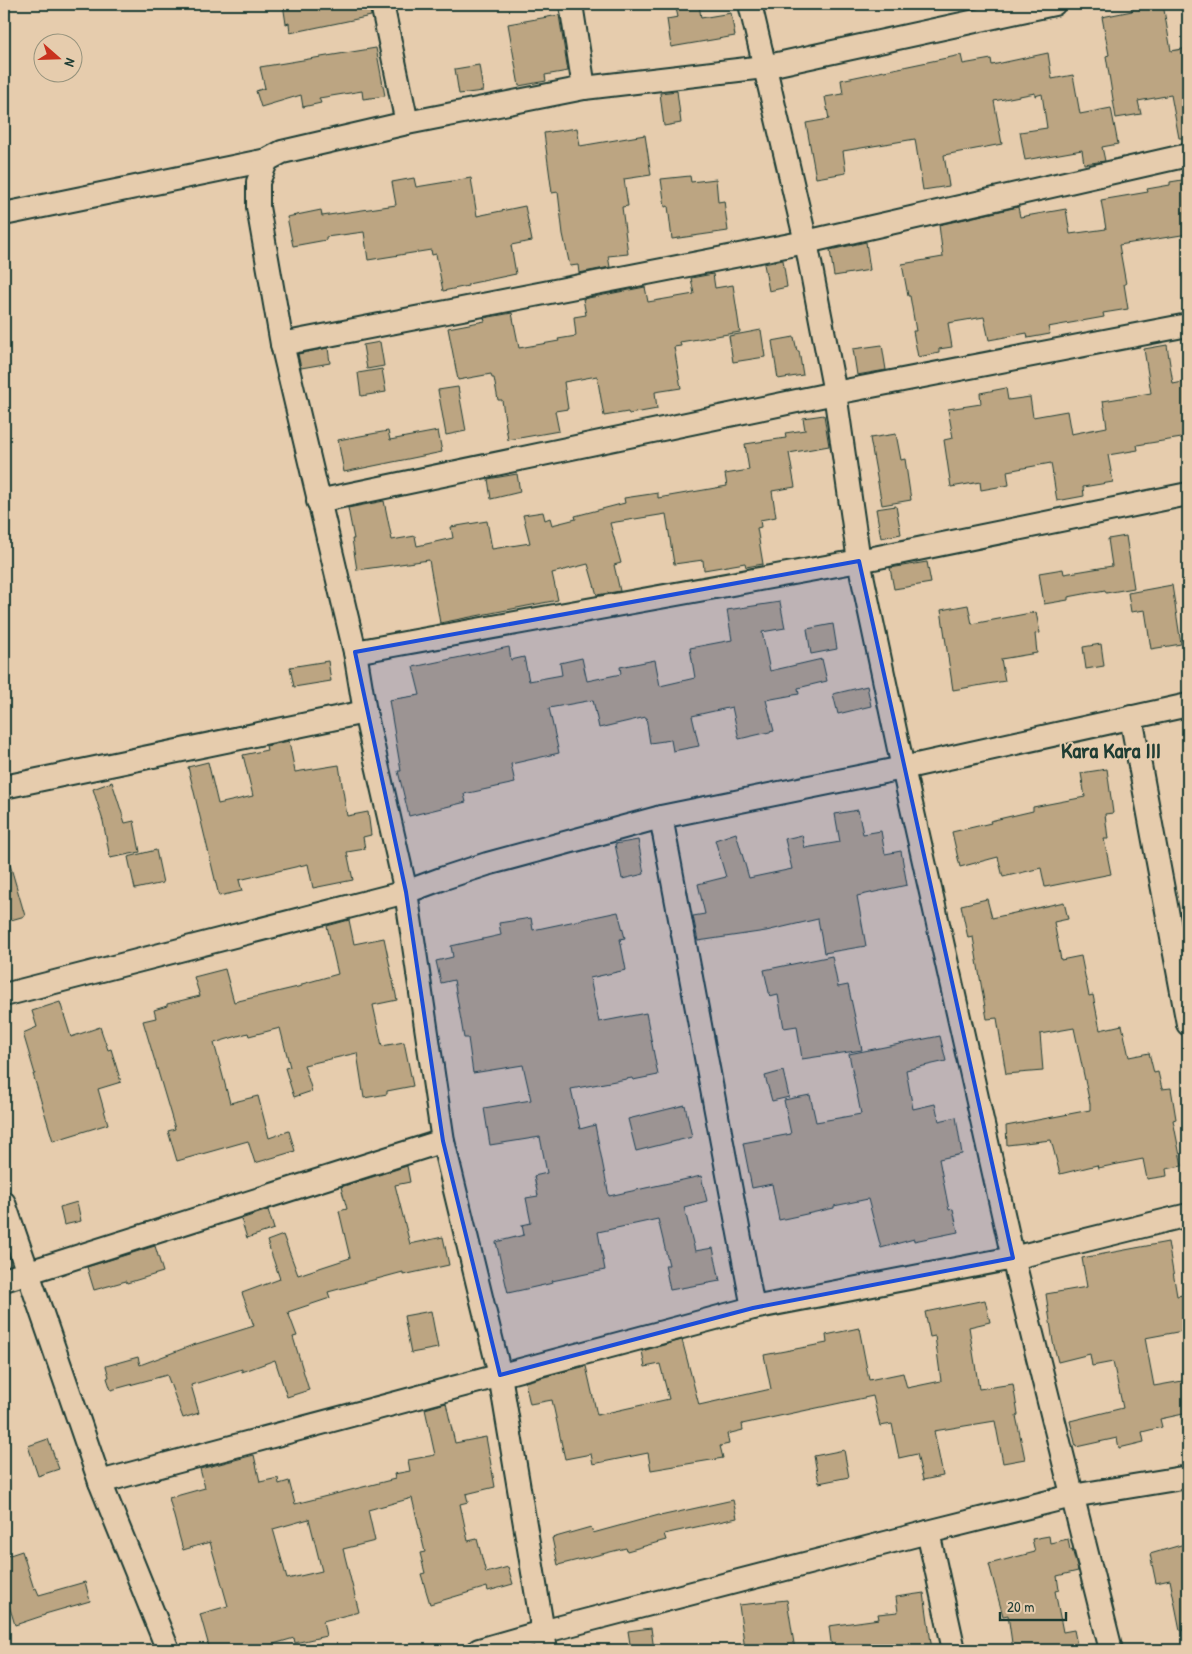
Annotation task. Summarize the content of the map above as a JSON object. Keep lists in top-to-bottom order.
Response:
{
  "districts": ["Kara Kara III"],
  "scale_bar": "20 m",
  "north": "right"
}
